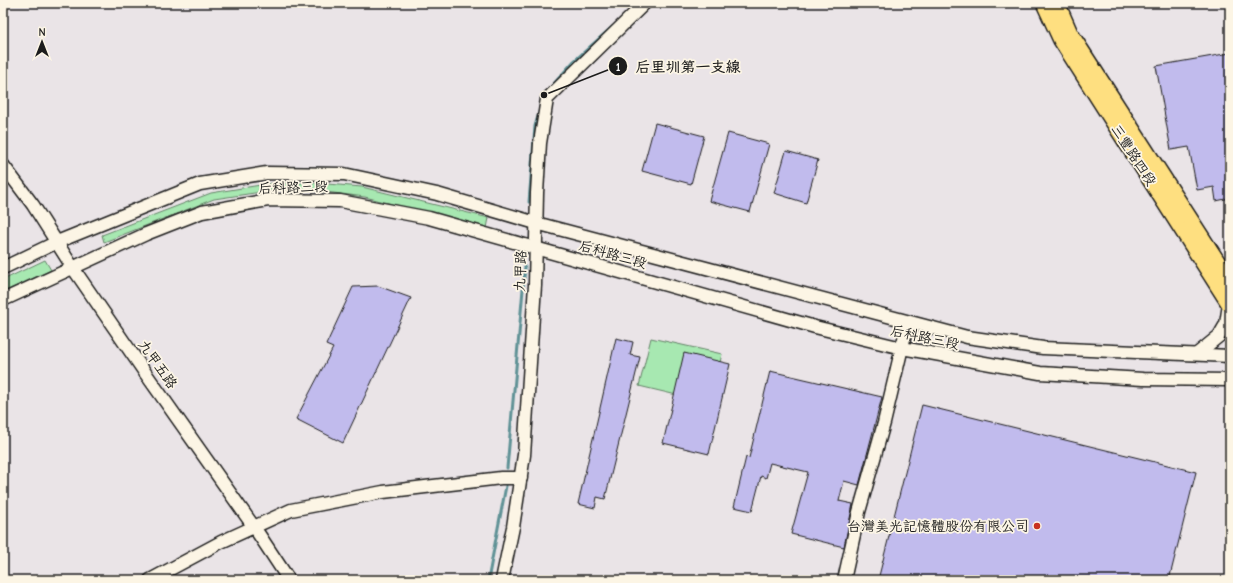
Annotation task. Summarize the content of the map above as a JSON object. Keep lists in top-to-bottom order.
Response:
{
  "streets": {
    "main road": ["三豐路四段"],
    "street": ["后科路三段", "九甲路", "九甲五路"]
  },
  "crossings": [
    ["后科路三段", "九甲路"],
    ["后科路三段", "九甲五路"]
  ],
  "places": ["后里圳第一支線", "台灣美光記憶體股份有限公司"],
  "north": "top"
}
